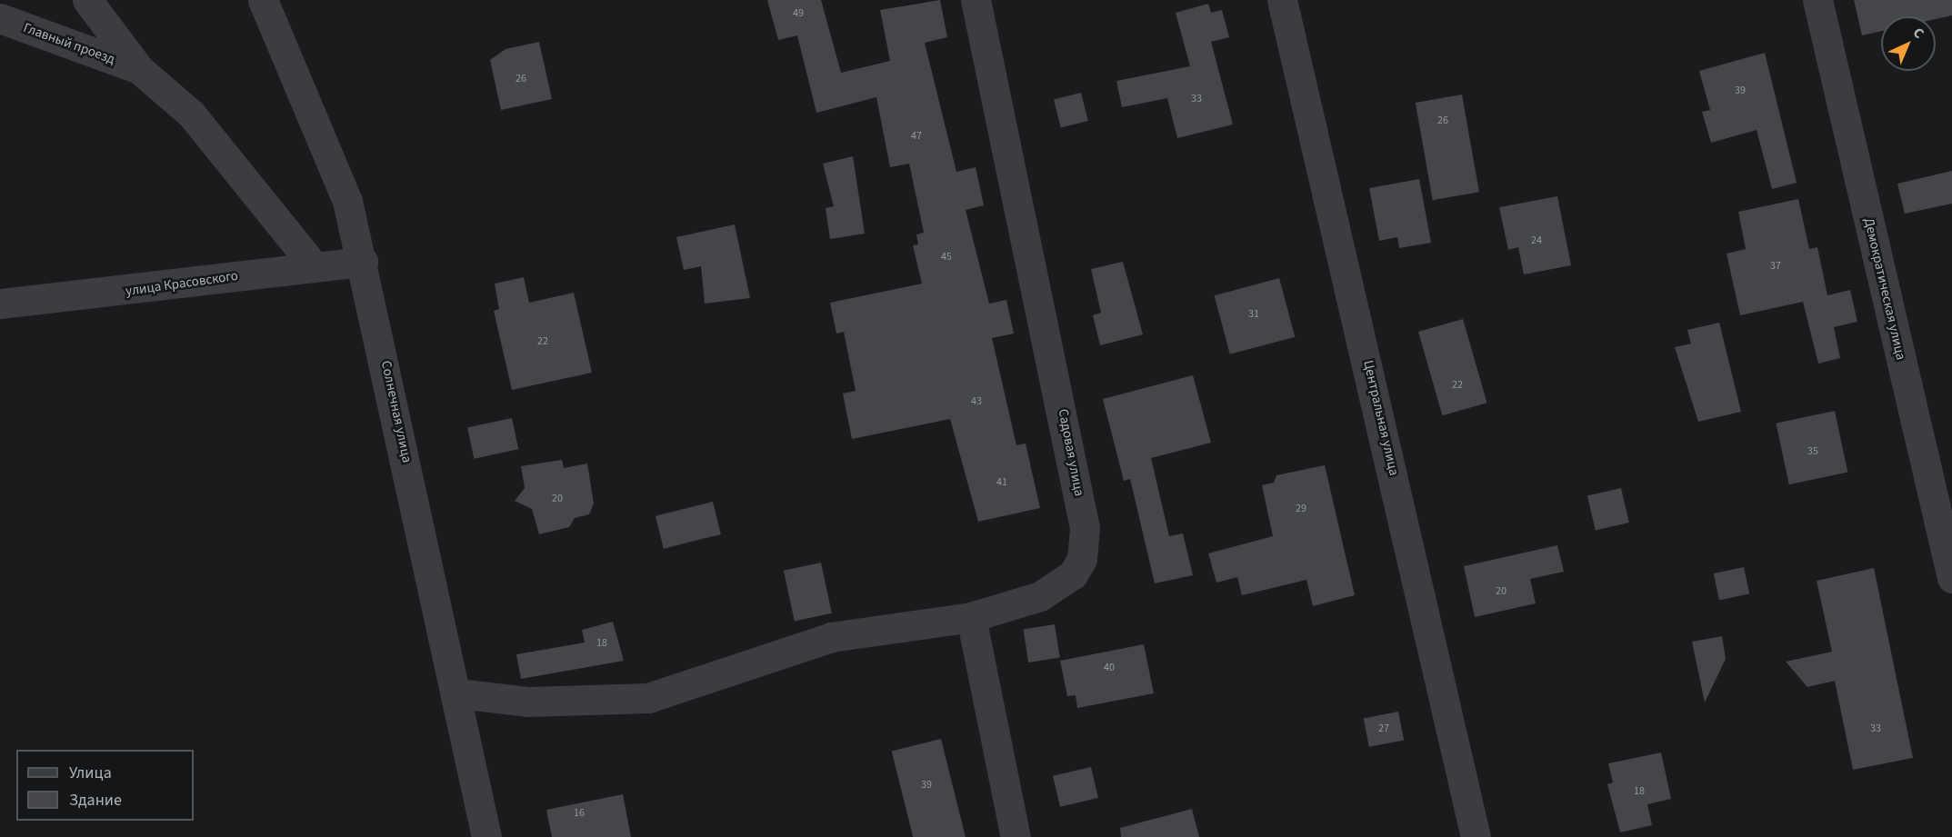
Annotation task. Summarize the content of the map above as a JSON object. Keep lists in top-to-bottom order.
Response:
{
  "streets": {
    "street": [
      "Главный проезд",
      "улица Красовского",
      "Демократическая улица",
      "Солнечная улица",
      "Центральная улица",
      "Садовая улица"
    ]
  },
  "crossings": [
    ["улица Красовского", "Солнечная улица"],
    ["Солнечная улица", "Садовая улица"]
  ],
  "house_numbers": [
    "49",
    "26",
    "39",
    "33",
    "26",
    "47",
    "24",
    "45",
    "37",
    "31",
    "22",
    "22",
    "43",
    "35",
    "41",
    "20",
    "29",
    "20",
    "18",
    "40",
    "27",
    "33",
    "39",
    "18",
    "16"
  ],
  "legend": ["Улица", "Здание"],
  "north": "top right"
}
